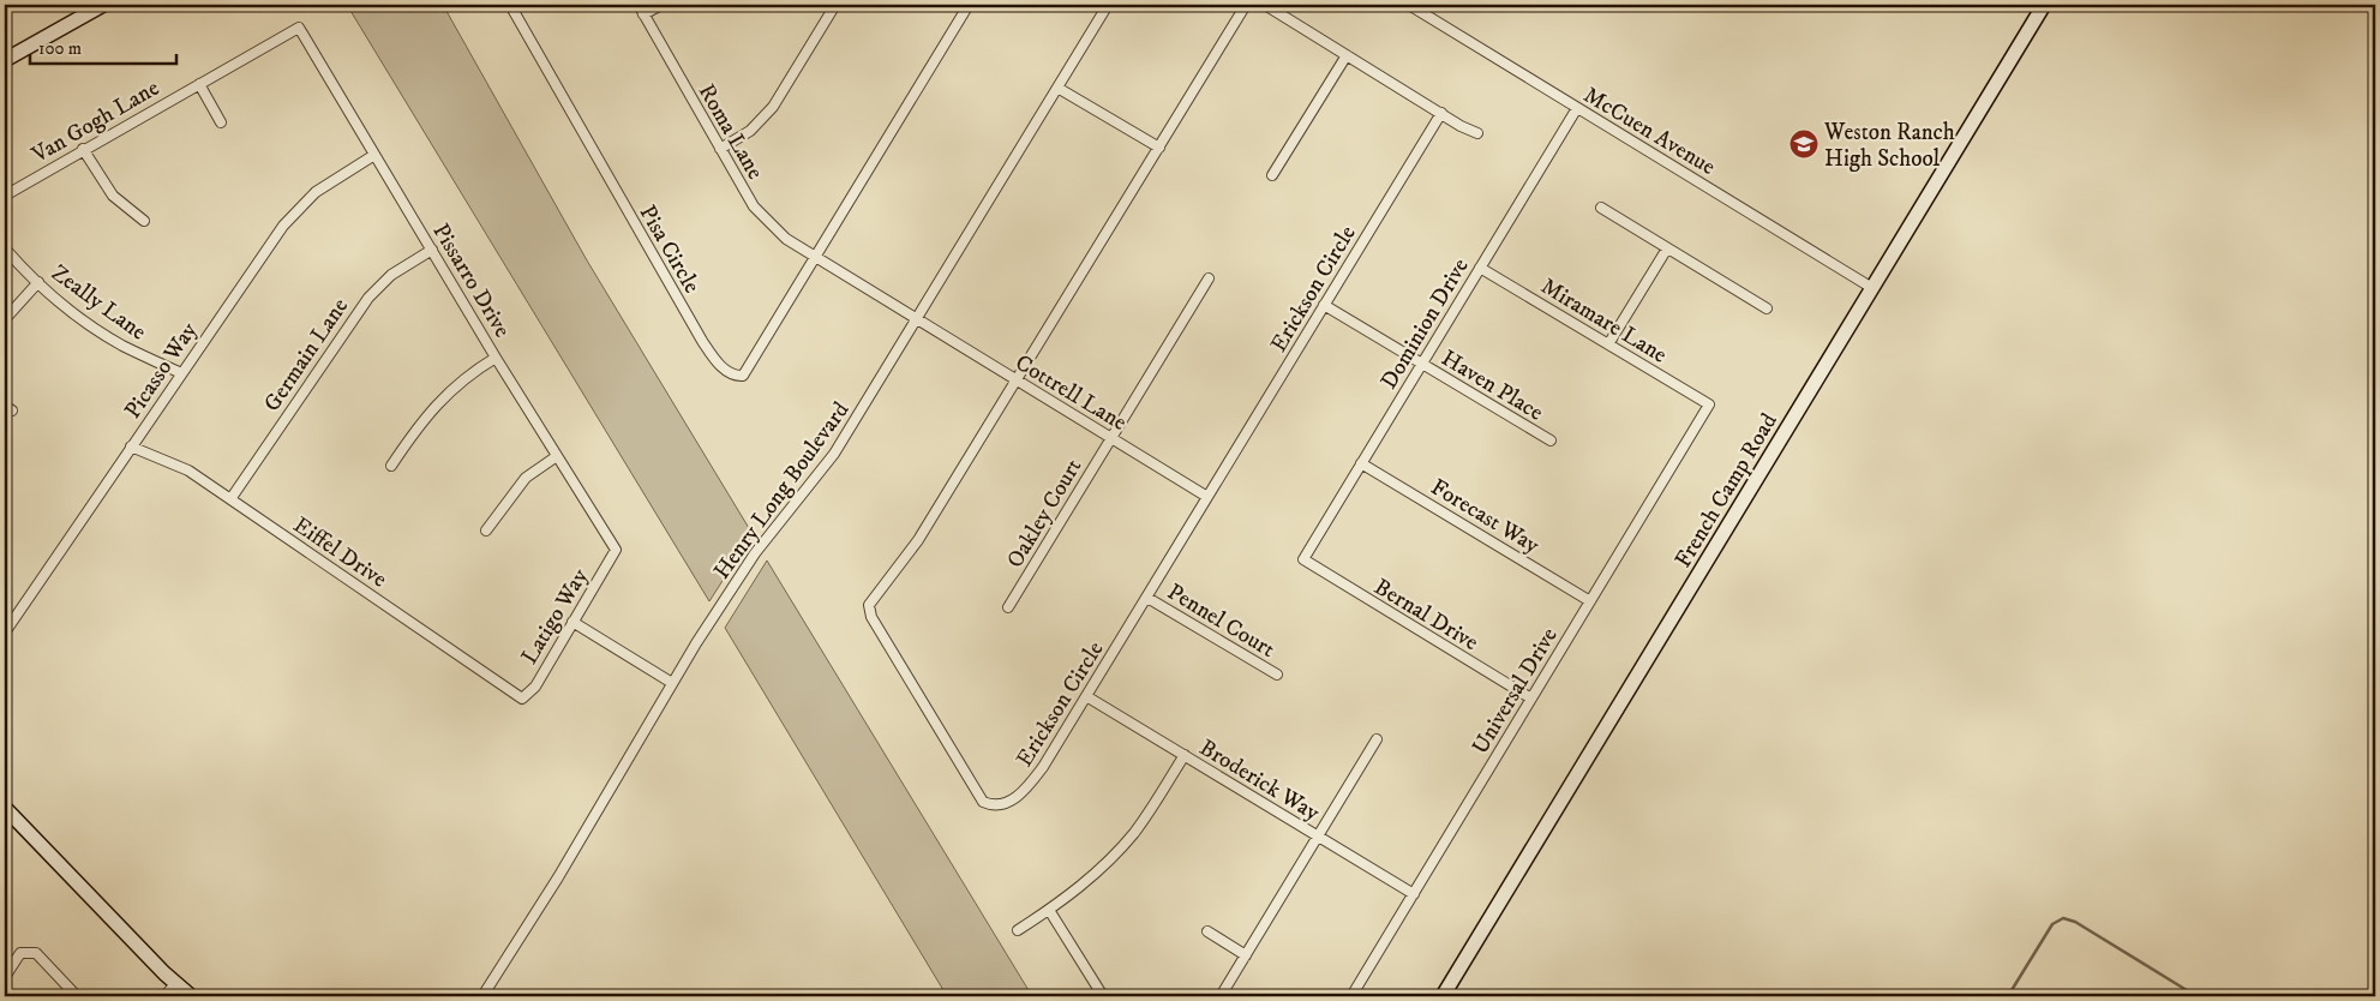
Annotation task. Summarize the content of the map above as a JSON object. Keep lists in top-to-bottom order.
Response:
{
  "streets": {
    "street": [
      "Van Gogh Lane",
      "McCuen Avenue",
      "Roma Lane",
      "Pisa Circle",
      "Pissarro Drive",
      "Erickson Circle",
      "Zeally Lane",
      "Miramare Lane",
      "Dominion Drive",
      "Germain Lane",
      "Picasso Way",
      "Haven Place",
      "Cottrell Lane",
      "Henry Long Boulevard",
      "French Camp Road",
      "Oakley Court",
      "Forecast Way",
      "Eiffel Drive",
      "Bernal Drive",
      "Latigo Way",
      "Pennel Court",
      "Universal Drive",
      "Broderick Way"
    ]
  },
  "crossings": [
    ["Van Gogh Lane", "Pissarro Drive"],
    ["McCuen Avenue", "Dominion Drive"],
    ["McCuen Avenue", "French Camp Road"],
    ["Roma Lane", "Pisa Circle"],
    ["Pissarro Drive", "Germain Lane"],
    ["Pissarro Drive", "Picasso Way"],
    ["Pissarro Drive", "Latigo Way"],
    ["Erickson Circle", "Haven Place"],
    ["Erickson Circle", "Cottrell Lane"],
    ["Erickson Circle", "Pennel Court"],
    ["Erickson Circle", "Broderick Way"],
    ["Zeally Lane", "Picasso Way"],
    ["Miramare Lane", "Dominion Drive"],
    ["Miramare Lane", "Universal Drive"],
    ["Dominion Drive", "Haven Place"],
    ["Dominion Drive", "Forecast Way"],
    ["Dominion Drive", "Bernal Drive"],
    ["Germain Lane", "Eiffel Drive"],
    ["Picasso Way", "Eiffel Drive"],
    ["Cottrell Lane", "Henry Long Boulevard"],
    ["Cottrell Lane", "Oakley Court"],
    ["Forecast Way", "Universal Drive"],
    ["Eiffel Drive", "Latigo Way"],
    ["Bernal Drive", "Universal Drive"],
    ["Universal Drive", "Broderick Way"]
  ],
  "places": {
    "school or university": ["Weston Ranch High School"]
  },
  "scale_bar": "100 m"
}
